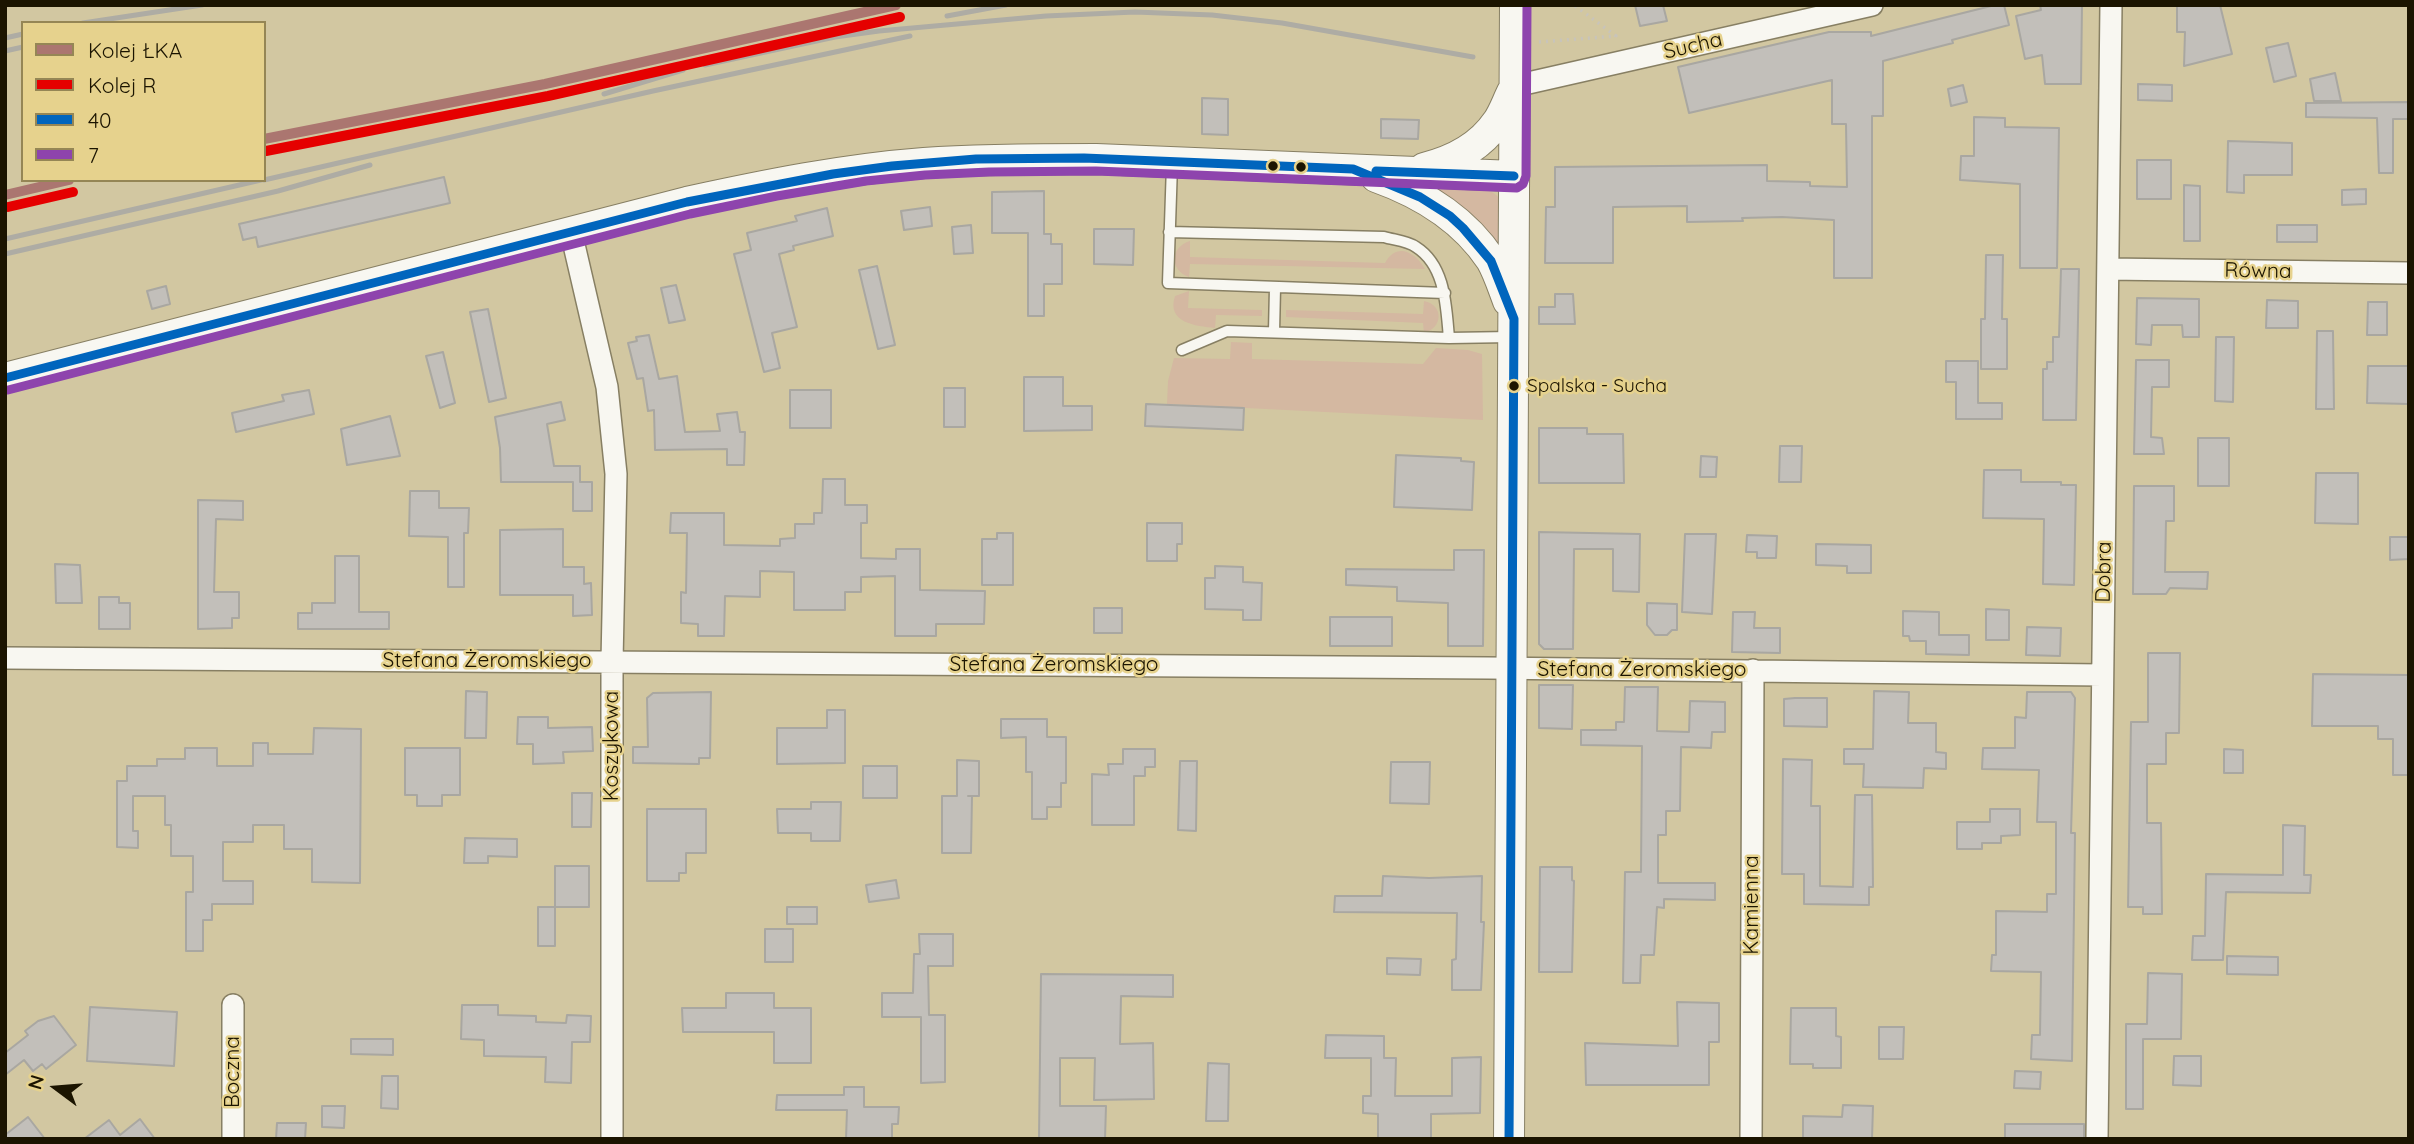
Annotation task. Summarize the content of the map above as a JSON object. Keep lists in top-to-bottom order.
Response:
{
  "streets": {
    "street": [
      "Sucha",
      "Równa",
      "Dobra",
      "Stefana Żeromskiego",
      "Koszykowa",
      "Kamienna",
      "Boczna"
    ]
  },
  "crossings": [
    ["Równa", "Dobra"],
    ["Dobra", "Stefana Żeromskiego"],
    ["Stefana Żeromskiego", "Koszykowa"],
    ["Stefana Żeromskiego", "Kamienna"]
  ],
  "places": ["Spalska - Sucha"],
  "lines": [
    "rail line ŁKA",
    "transit line 7",
    "rail line R",
    "transit line 40"
  ],
  "legend": [
    "Kolej ŁKA",
    "Kolej R",
    "40",
    "7"
  ],
  "north": "left"
}
